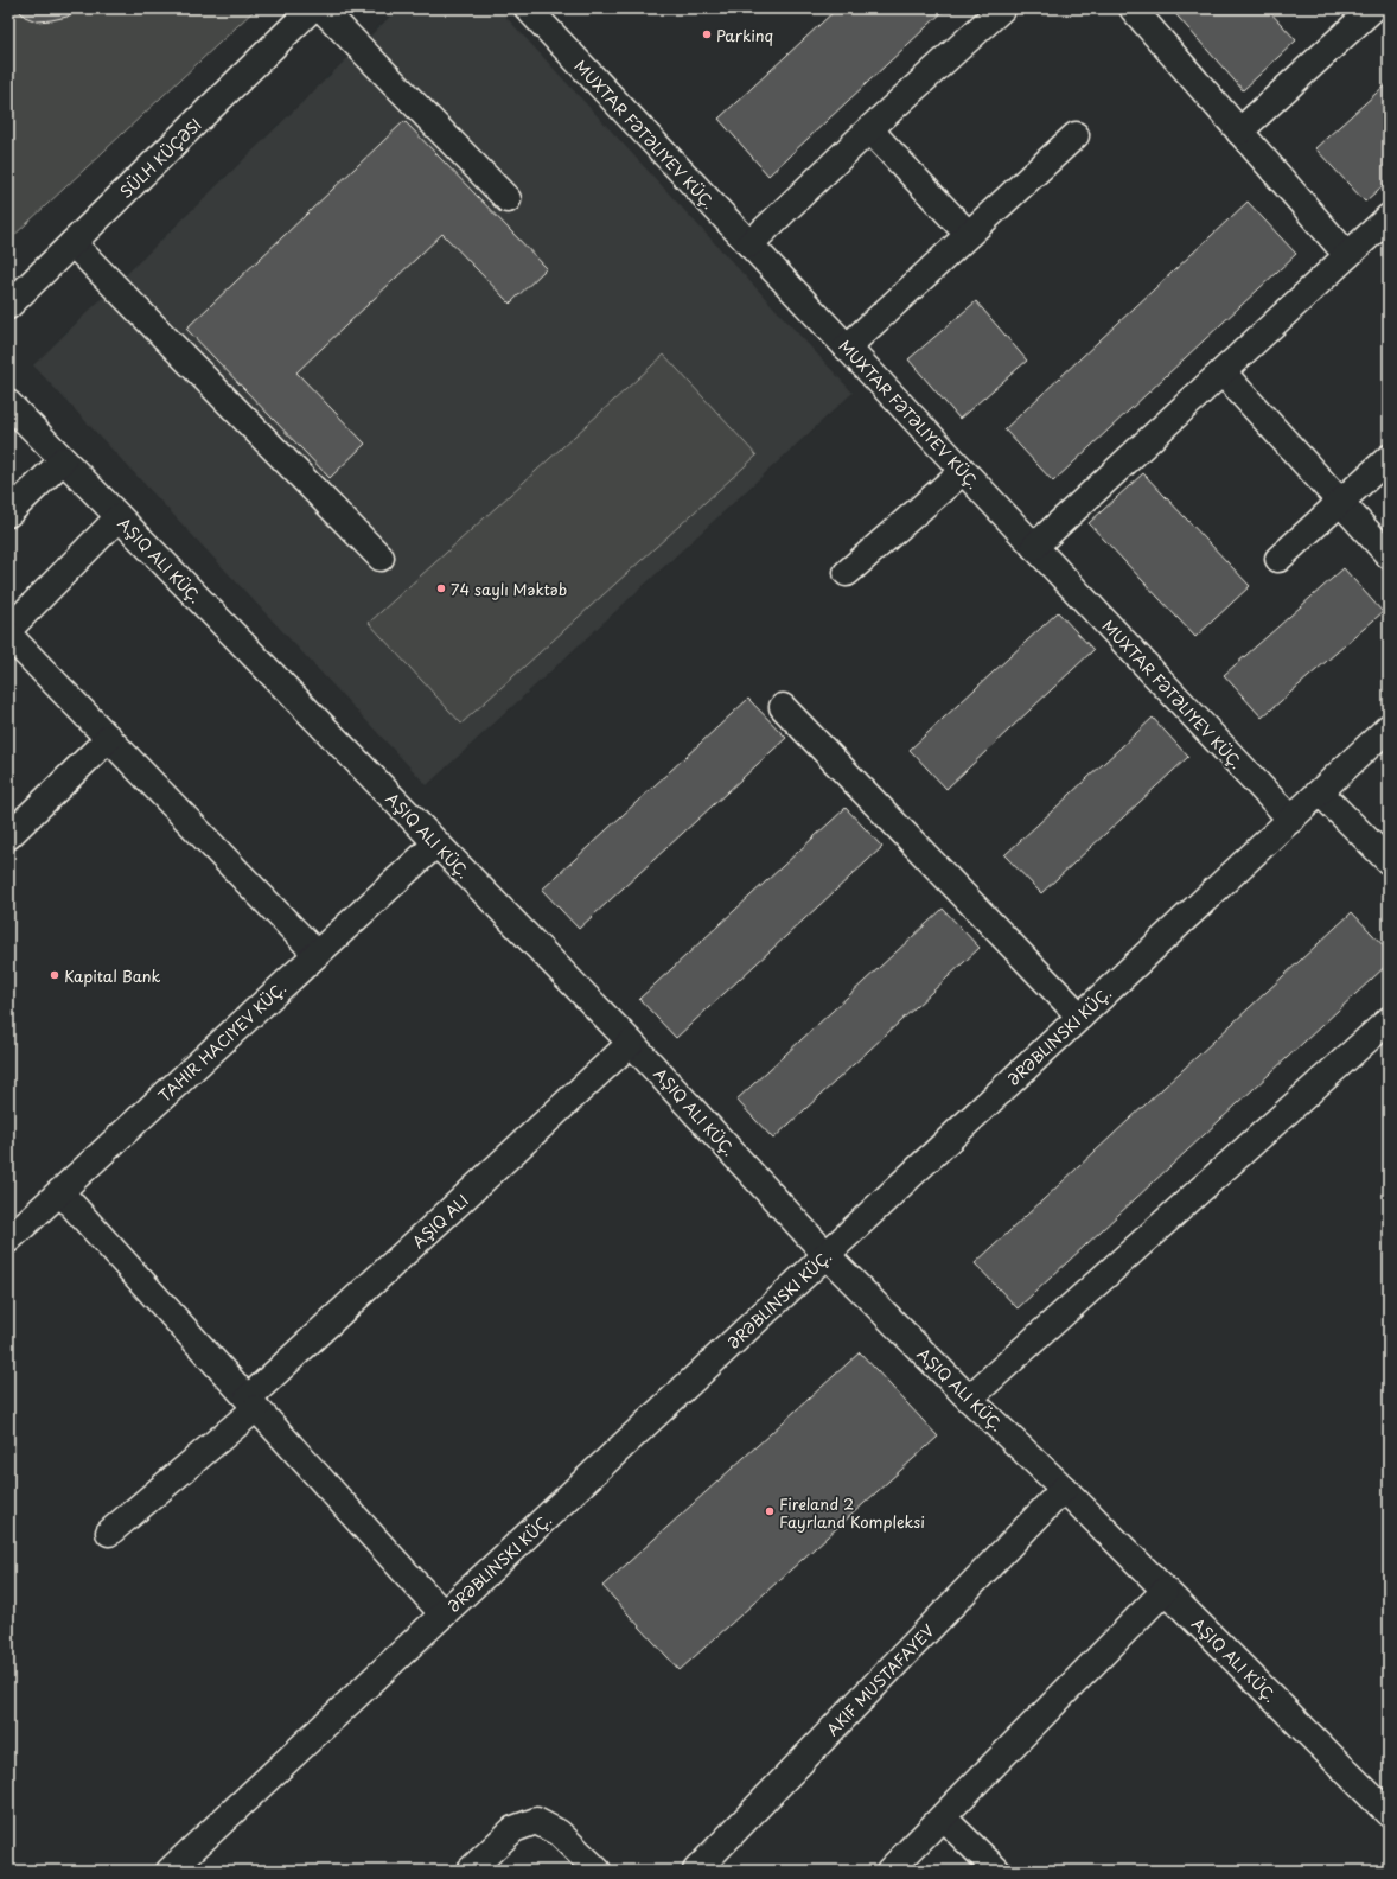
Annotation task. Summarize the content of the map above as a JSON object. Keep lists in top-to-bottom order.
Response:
{
  "streets": {
    "street": [
      "MUXTAR FƏTƏLIYEV KÜÇ.",
      "SÜLH KÜÇƏSI",
      "ƏRƏBLINSKI KÜÇ.",
      "AKIF MUSTAFAYEV"
    ]
  },
  "crossings": [
    ["MUXTAR FƏTƏLIYEV KÜÇ.", "ƏRƏBLINSKI KÜÇ."]
  ],
  "places": [
    "Parkinq",
    "74 saylı Məktəb",
    "Kapital Bank",
    "Fireland 2 Fayrland Kompleksi"
  ]
}
